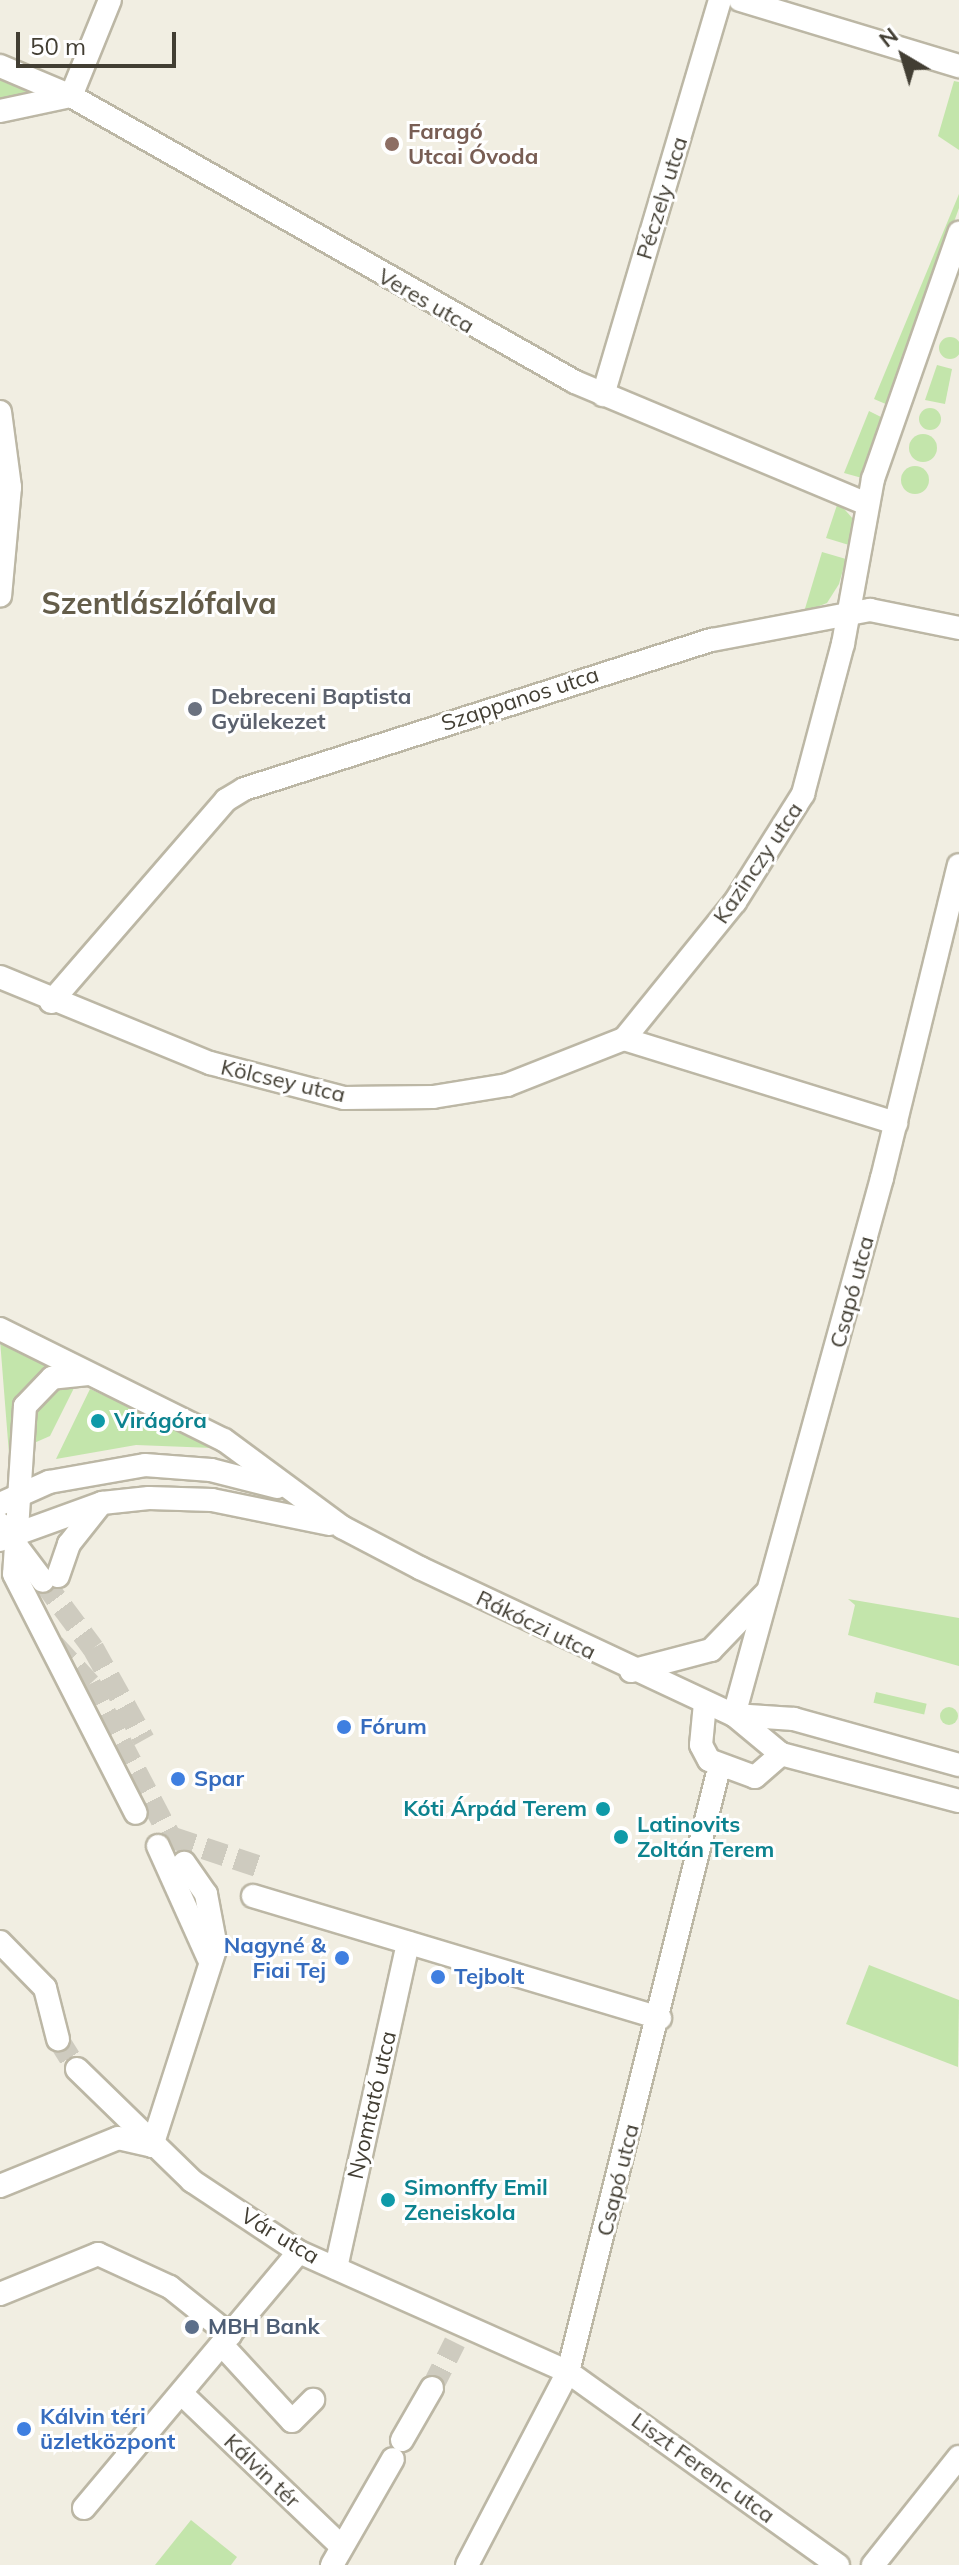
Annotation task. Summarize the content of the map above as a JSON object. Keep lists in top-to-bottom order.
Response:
{
  "streets": {
    "street": [
      "Péczely utca",
      "Veres utca",
      "Szappanos utca",
      "Kazinczy utca",
      "Kölcsey utca",
      "Csapó utca",
      "Rákóczi utca",
      "Nyomtató utca",
      "Vár utca",
      "Liszt Ferenc utca",
      "Kálvin tér"
    ]
  },
  "crossings": [
    ["Péczely utca", "Veres utca"],
    ["Veres utca", "Kazinczy utca"],
    ["Szappanos utca", "Kazinczy utca"],
    ["Szappanos utca", "Kölcsey utca"],
    ["Kazinczy utca", "Kölcsey utca"],
    ["Csapó utca", "Rákóczi utca"],
    ["Csapó utca", "Vár utca"],
    ["Csapó utca", "Liszt Ferenc utca"],
    ["Nyomtató utca", "Vár utca"],
    ["Vár utca", "Liszt Ferenc utca"]
  ],
  "districts": ["Szentlászlófalva"],
  "places": [
    "Faragó Utcai Óvoda",
    "Debreceni Baptista Gyülekezet",
    "Virágóra",
    "Fórum",
    "Spar",
    "Kóti Árpád Terem",
    "Latinovits Zoltán Terem",
    "Nagyné & Fiai Tej",
    "Tejbolt",
    "Simonffy Emil Zeneiskola",
    "MBH Bank",
    "Kálvin téri üzletközpont"
  ],
  "scale_bar": "50 m",
  "north": "top left"
}
